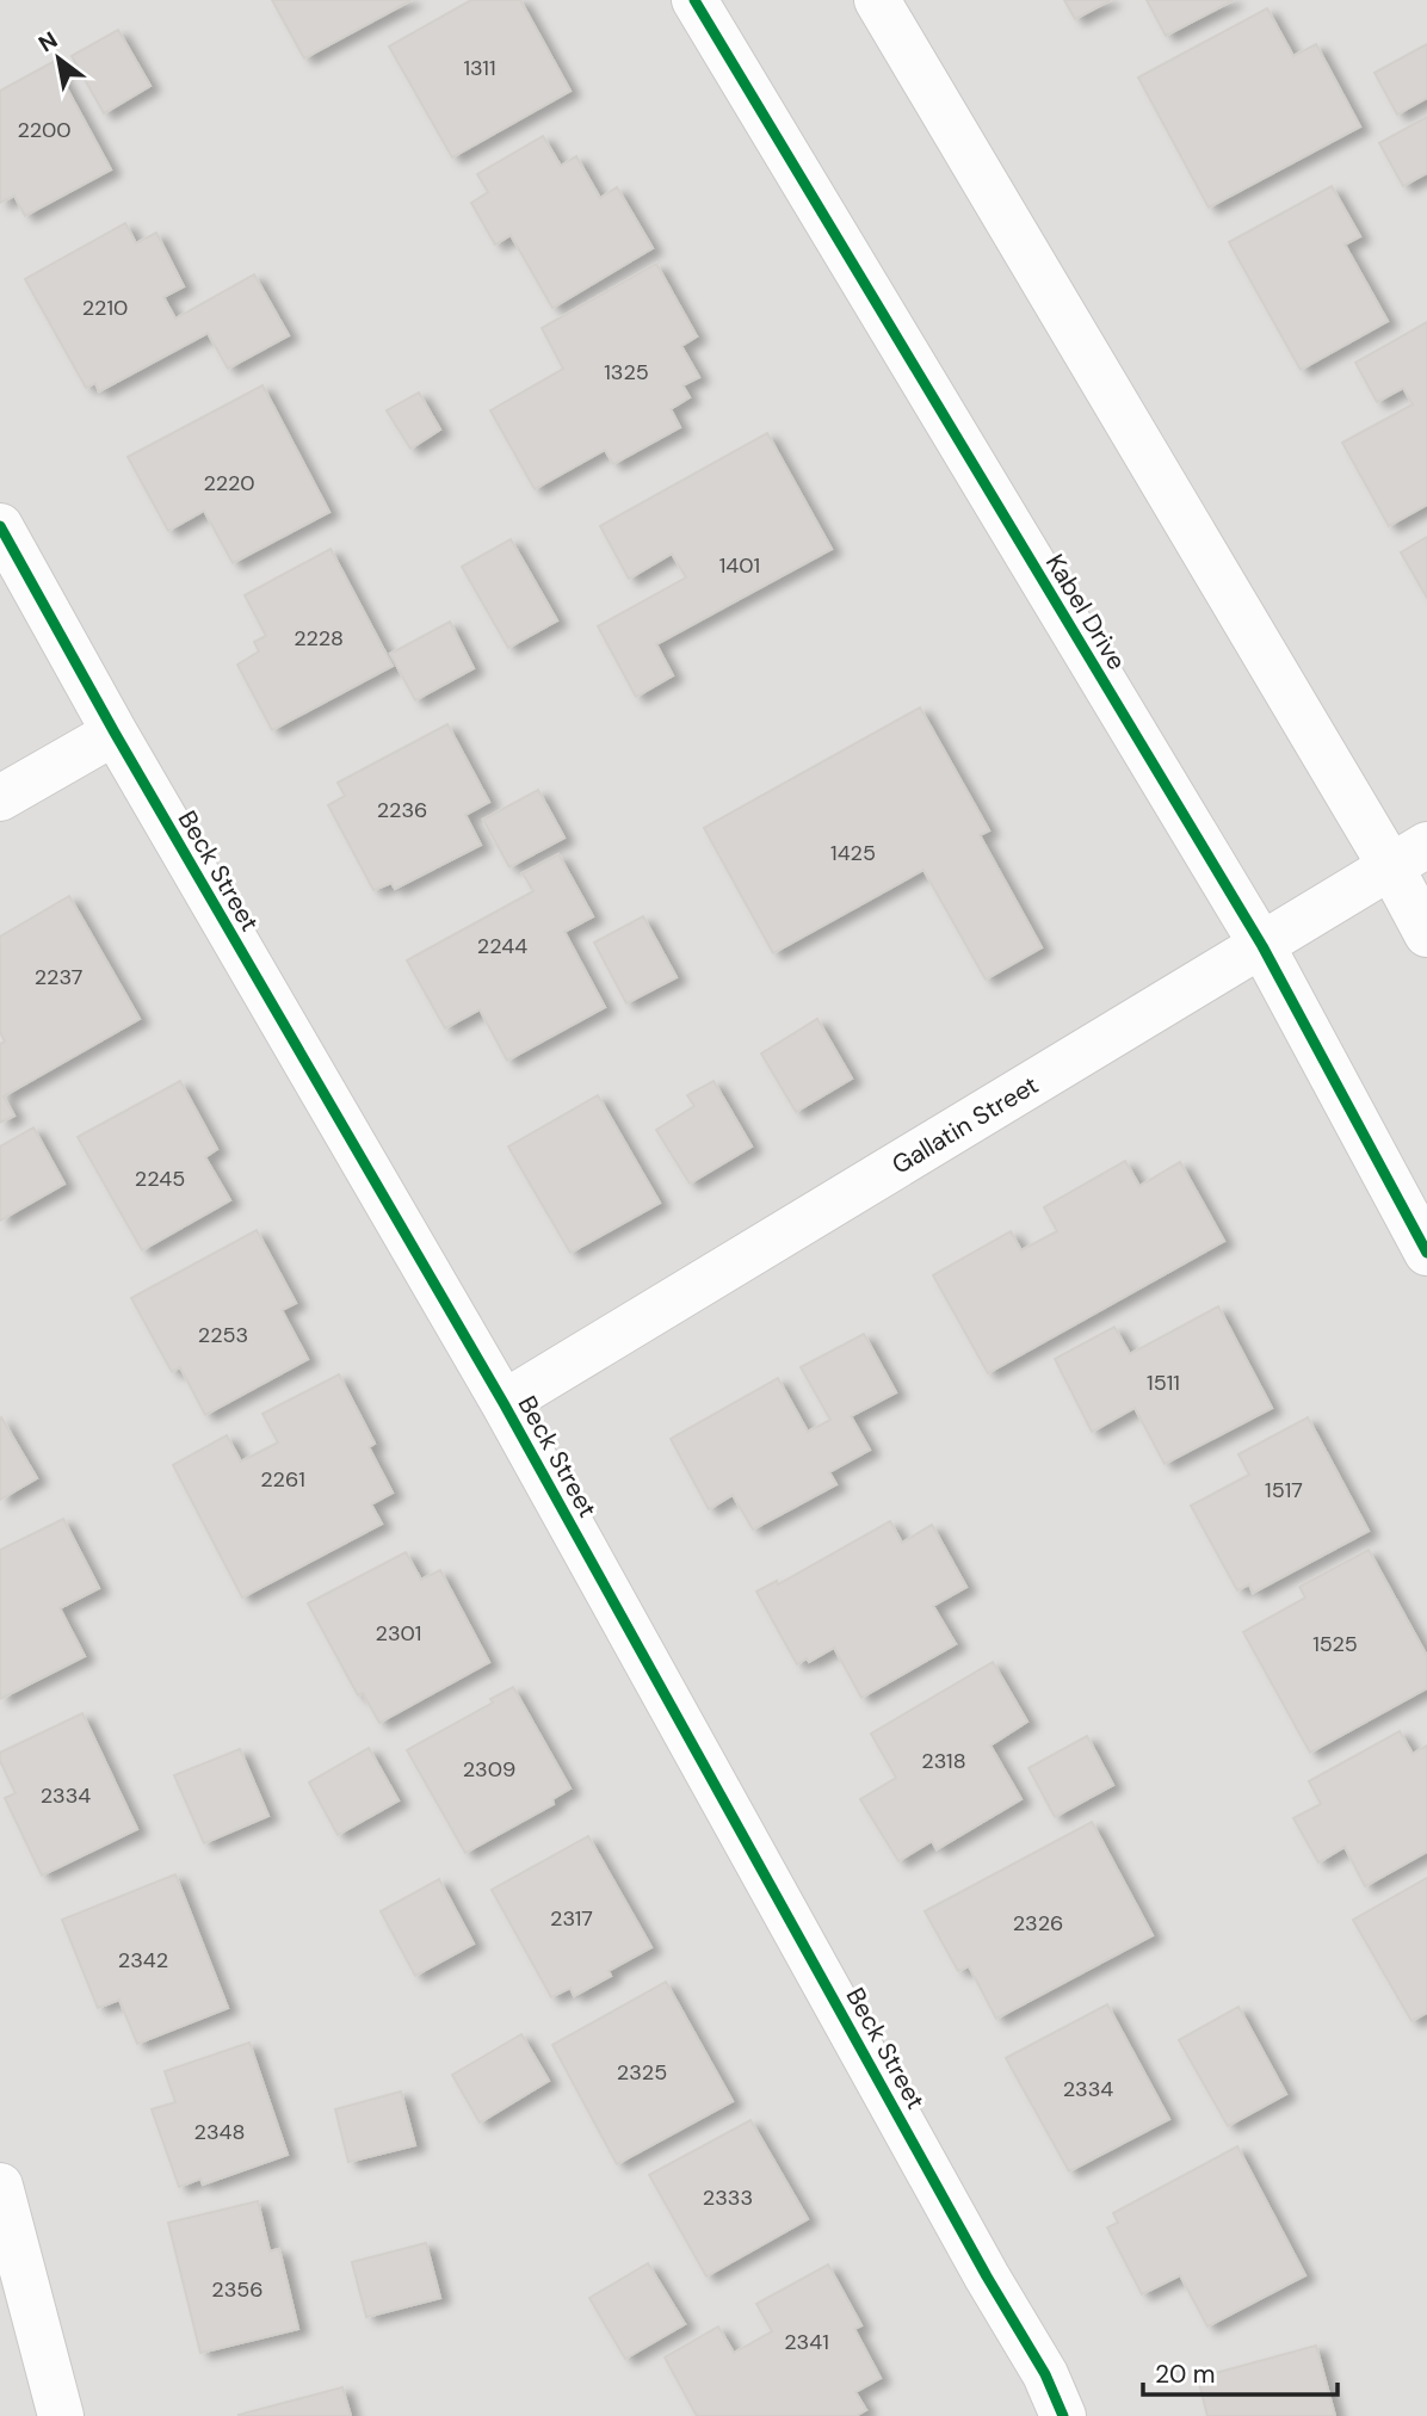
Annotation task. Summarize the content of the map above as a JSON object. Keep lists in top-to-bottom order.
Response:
{
  "streets": {
    "street": ["Kabel Drive", "Beck Street", "Gallatin Street"]
  },
  "crossings": [
    ["Kabel Drive", "Gallatin Street"],
    ["Beck Street", "Gallatin Street"]
  ],
  "house_numbers": [
    "1311",
    "2200",
    "2210",
    "1325",
    "2220",
    "1401",
    "2228",
    "2236",
    "1425",
    "2244",
    "2237",
    "2245",
    "2253",
    "1511",
    "2261",
    "1517",
    "2301",
    "1525",
    "2318",
    "2309",
    "2334",
    "2317",
    "2326",
    "2342",
    "2325",
    "2334",
    "2348",
    "2333",
    "2356",
    "2341"
  ],
  "scale_bar": "20 m",
  "north": "top left"
}
